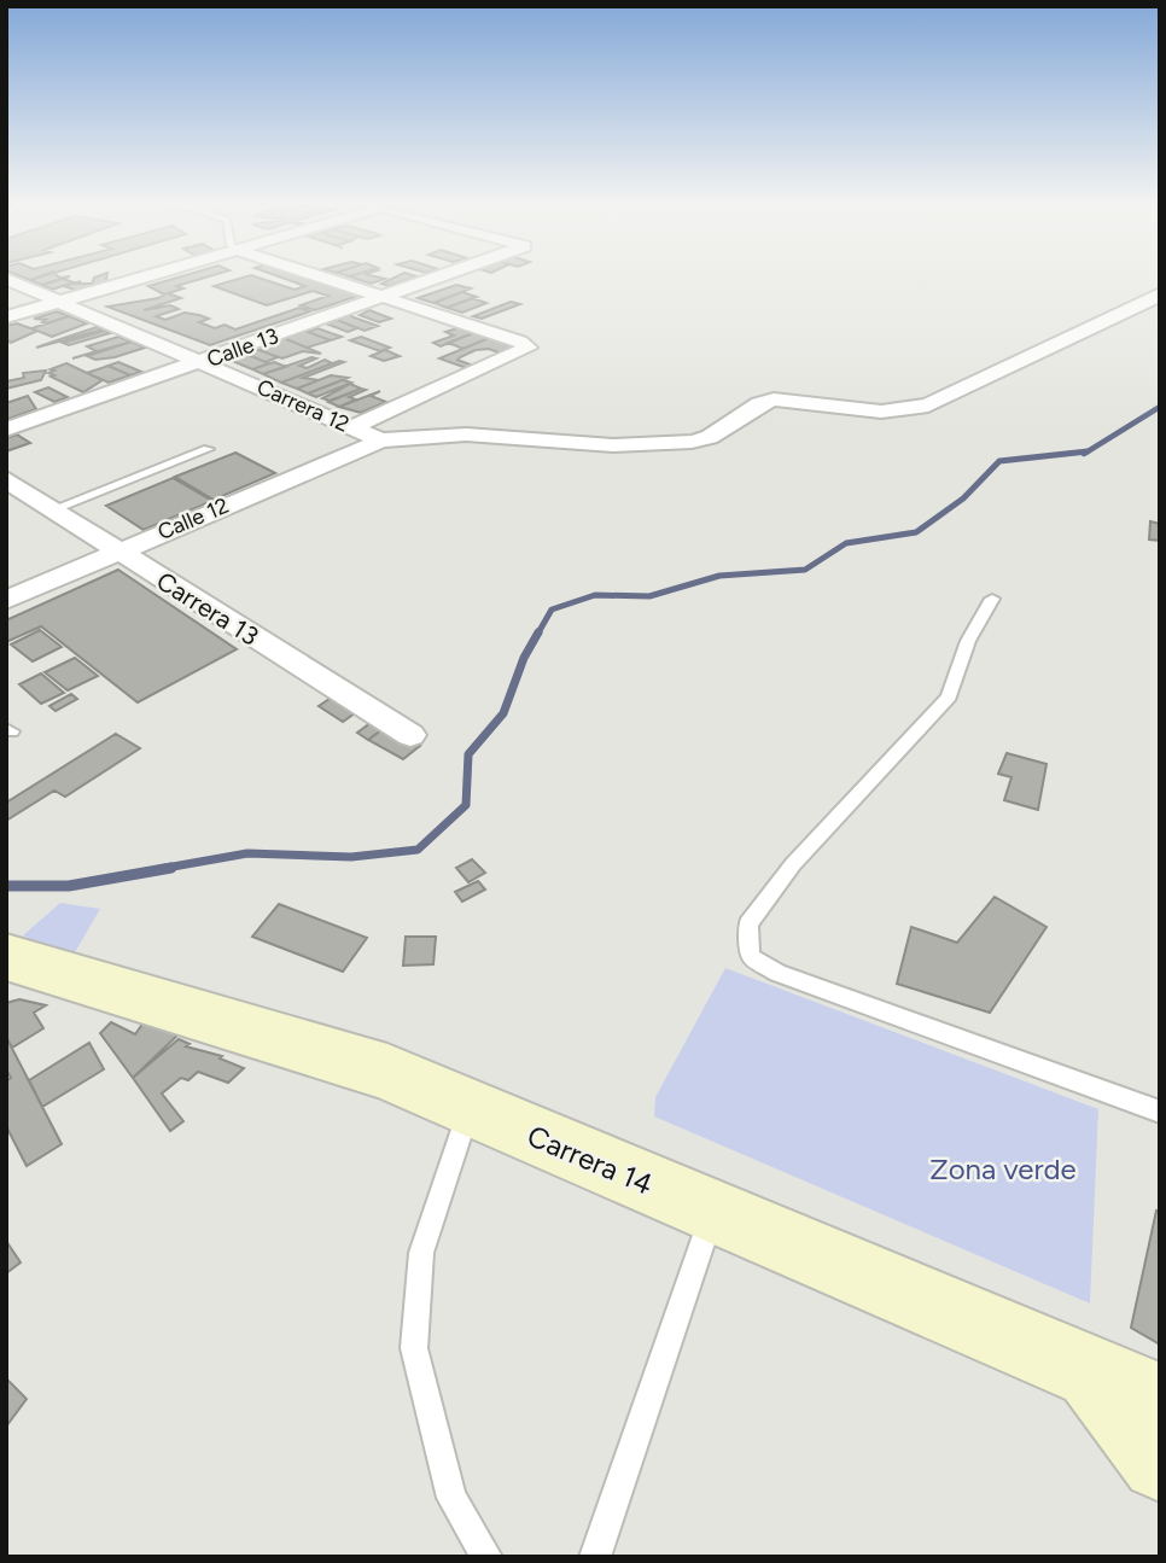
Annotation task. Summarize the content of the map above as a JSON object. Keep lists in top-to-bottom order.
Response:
{
  "streets": {
    "street": [
      "Calle 13",
      "Carrera 12",
      "Calle 12",
      "Carrera 13",
      "Carrera 14"
    ]
  },
  "crossings": [
    ["Calle 13", "Carrera 12"],
    ["Carrera 12", "Calle 12"],
    ["Calle 12", "Carrera 13"]
  ],
  "parks": ["Zona verde"]
}
